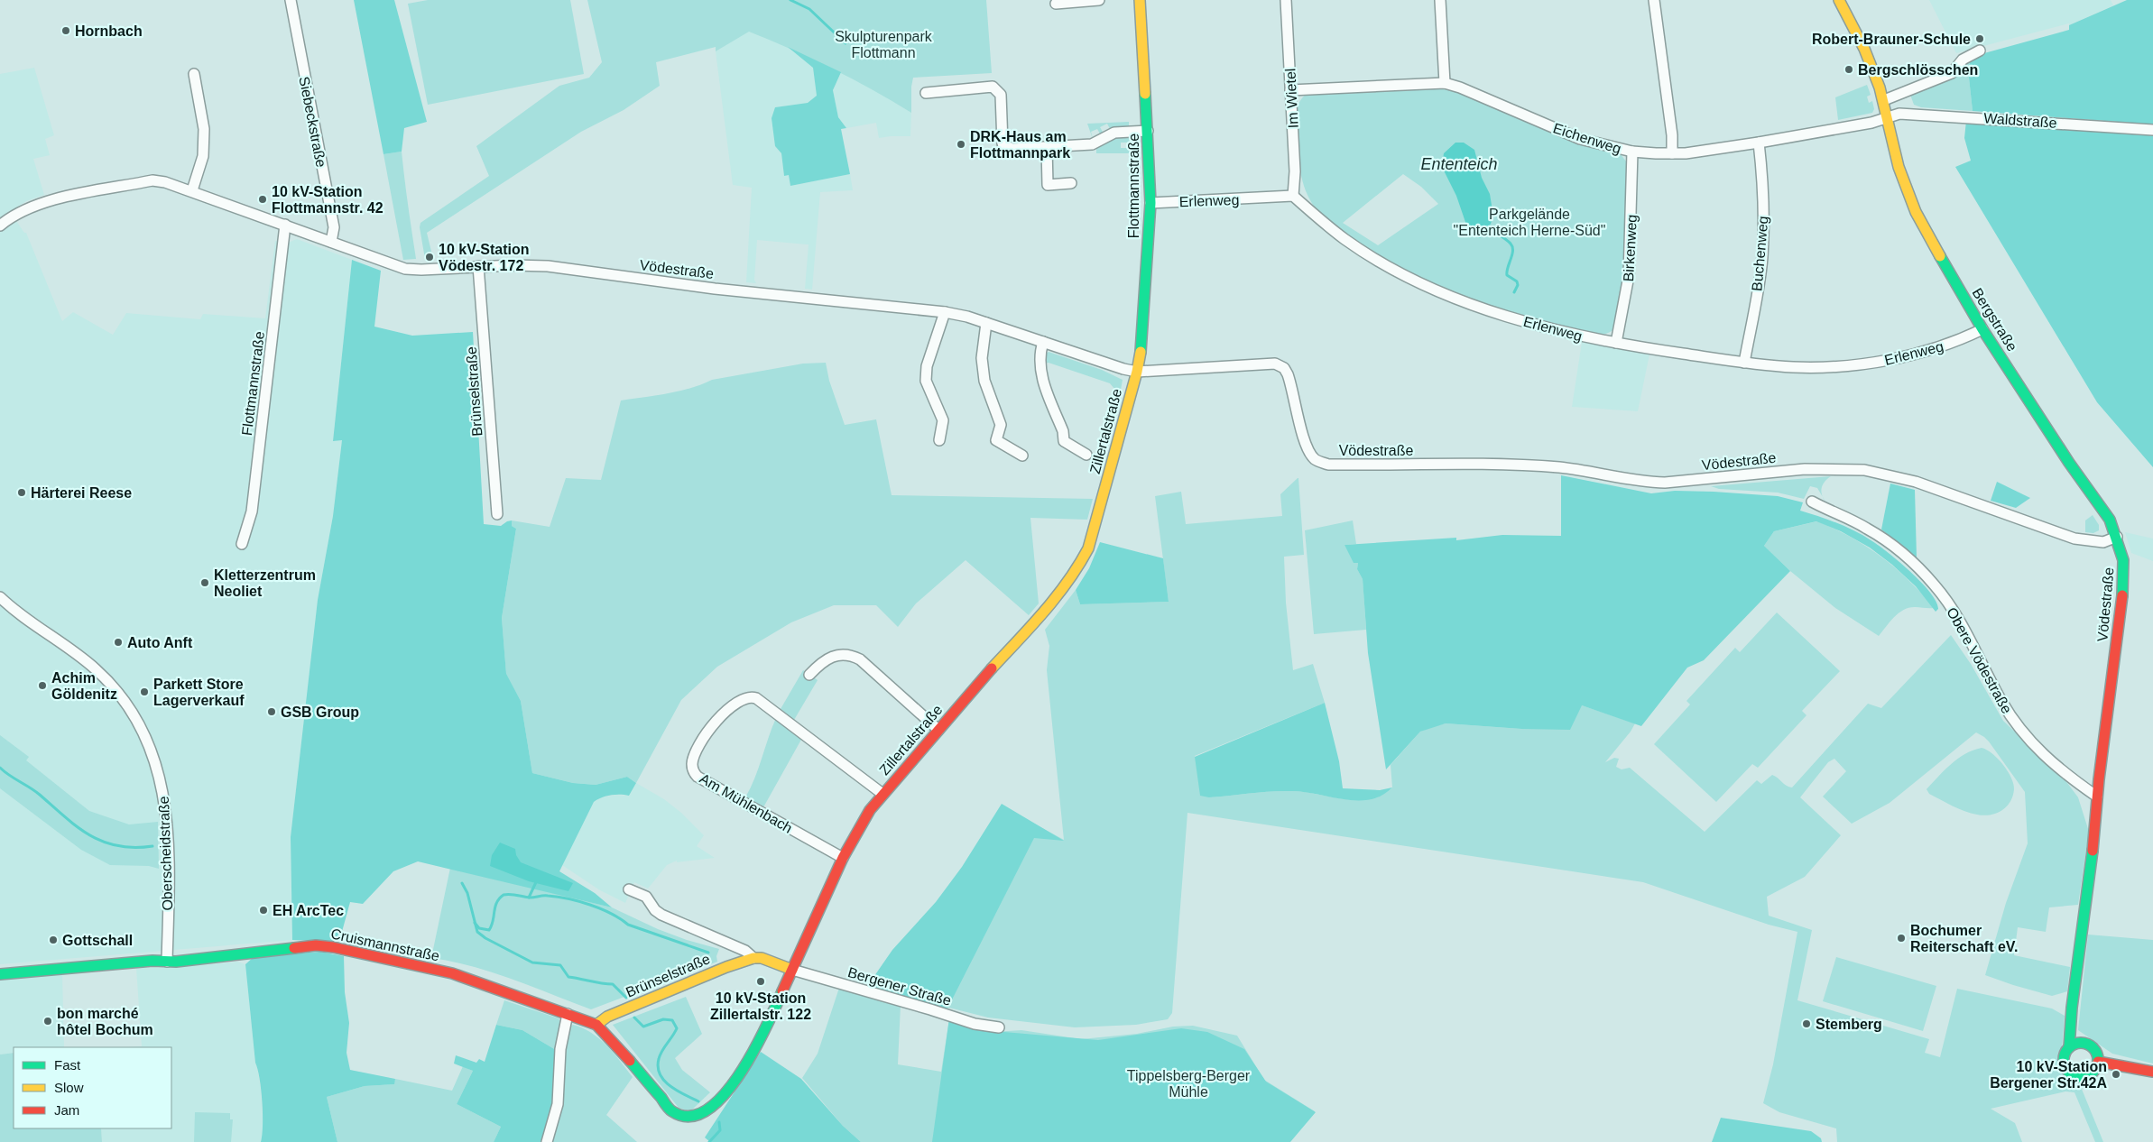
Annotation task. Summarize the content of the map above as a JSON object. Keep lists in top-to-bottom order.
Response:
{
  "streets": {
    "street": [
      "Im Wietel",
      "Waldstraße",
      "Siebeckstraße",
      "Eichenweg",
      "Flottmannstraße",
      "Erlenweg",
      "Birkenweg",
      "Buchenweg",
      "Vödestraße",
      "Bergstraße",
      "Brünselstraße",
      "Zillertalstraße",
      "Obere Vödestraße",
      "Am Mühlenbach",
      "Oberscheidstraße",
      "Cruismannstraße",
      "Bergener Straße"
    ]
  },
  "crossings": [
    ["Im Wietel", "Eichenweg"],
    ["Im Wietel", "Erlenweg"],
    ["Waldstraße", "Eichenweg"],
    ["Waldstraße", "Bergstraße"],
    ["Siebeckstraße", "Vödestraße"],
    ["Eichenweg", "Birkenweg"],
    ["Eichenweg", "Buchenweg"],
    ["Eichenweg", "Bergstraße"],
    ["Flottmannstraße", "Erlenweg"],
    ["Flottmannstraße", "Vödestraße"],
    ["Flottmannstraße", "Zillertalstraße"],
    ["Erlenweg", "Birkenweg"],
    ["Erlenweg", "Buchenweg"],
    ["Erlenweg", "Bergstraße"],
    ["Vödestraße", "Bergstraße"],
    ["Vödestraße", "Brünselstraße"],
    ["Vödestraße", "Zillertalstraße"],
    ["Vödestraße", "Obere Vödestraße"],
    ["Brünselstraße", "Zillertalstraße"],
    ["Brünselstraße", "Cruismannstraße"],
    ["Brünselstraße", "Bergener Straße"],
    ["Zillertalstraße", "Am Mühlenbach"],
    ["Zillertalstraße", "Cruismannstraße"],
    ["Zillertalstraße", "Bergener Straße"],
    ["Oberscheidstraße", "Cruismannstraße"]
  ],
  "water": ["Ententeich"],
  "parks": ["Skulpturenpark Flottmann", "Parkgelände \"Ententeich Herne-Süd\"", "Tippelsberg-Berger Mühle"],
  "places": [
    "Hornbach",
    "Robert-Brauner-Schule",
    "Bergschlösschen",
    "DRK-Haus am Flottmannpark",
    "10 kV-Station Flottmannstr. 42",
    "10 kV-Station Vödestr. 172",
    "Härterei Reese",
    "Kletterzentrum Neoliet",
    "Auto Anft",
    "Achim Göldenitz",
    "Parkett Store Lagerverkauf",
    "GSB Group",
    "EH ArcTec",
    "Bochumer Reiterschaft eV.",
    "Gottschall",
    "10 kV-Station Zillertalstr. 122",
    "bon marché hôtel Bochum",
    "Stemberg",
    "10 kV-Station Bergener Str.42A"
  ],
  "legend": ["Fast", "Slow", "Jam"]
}
